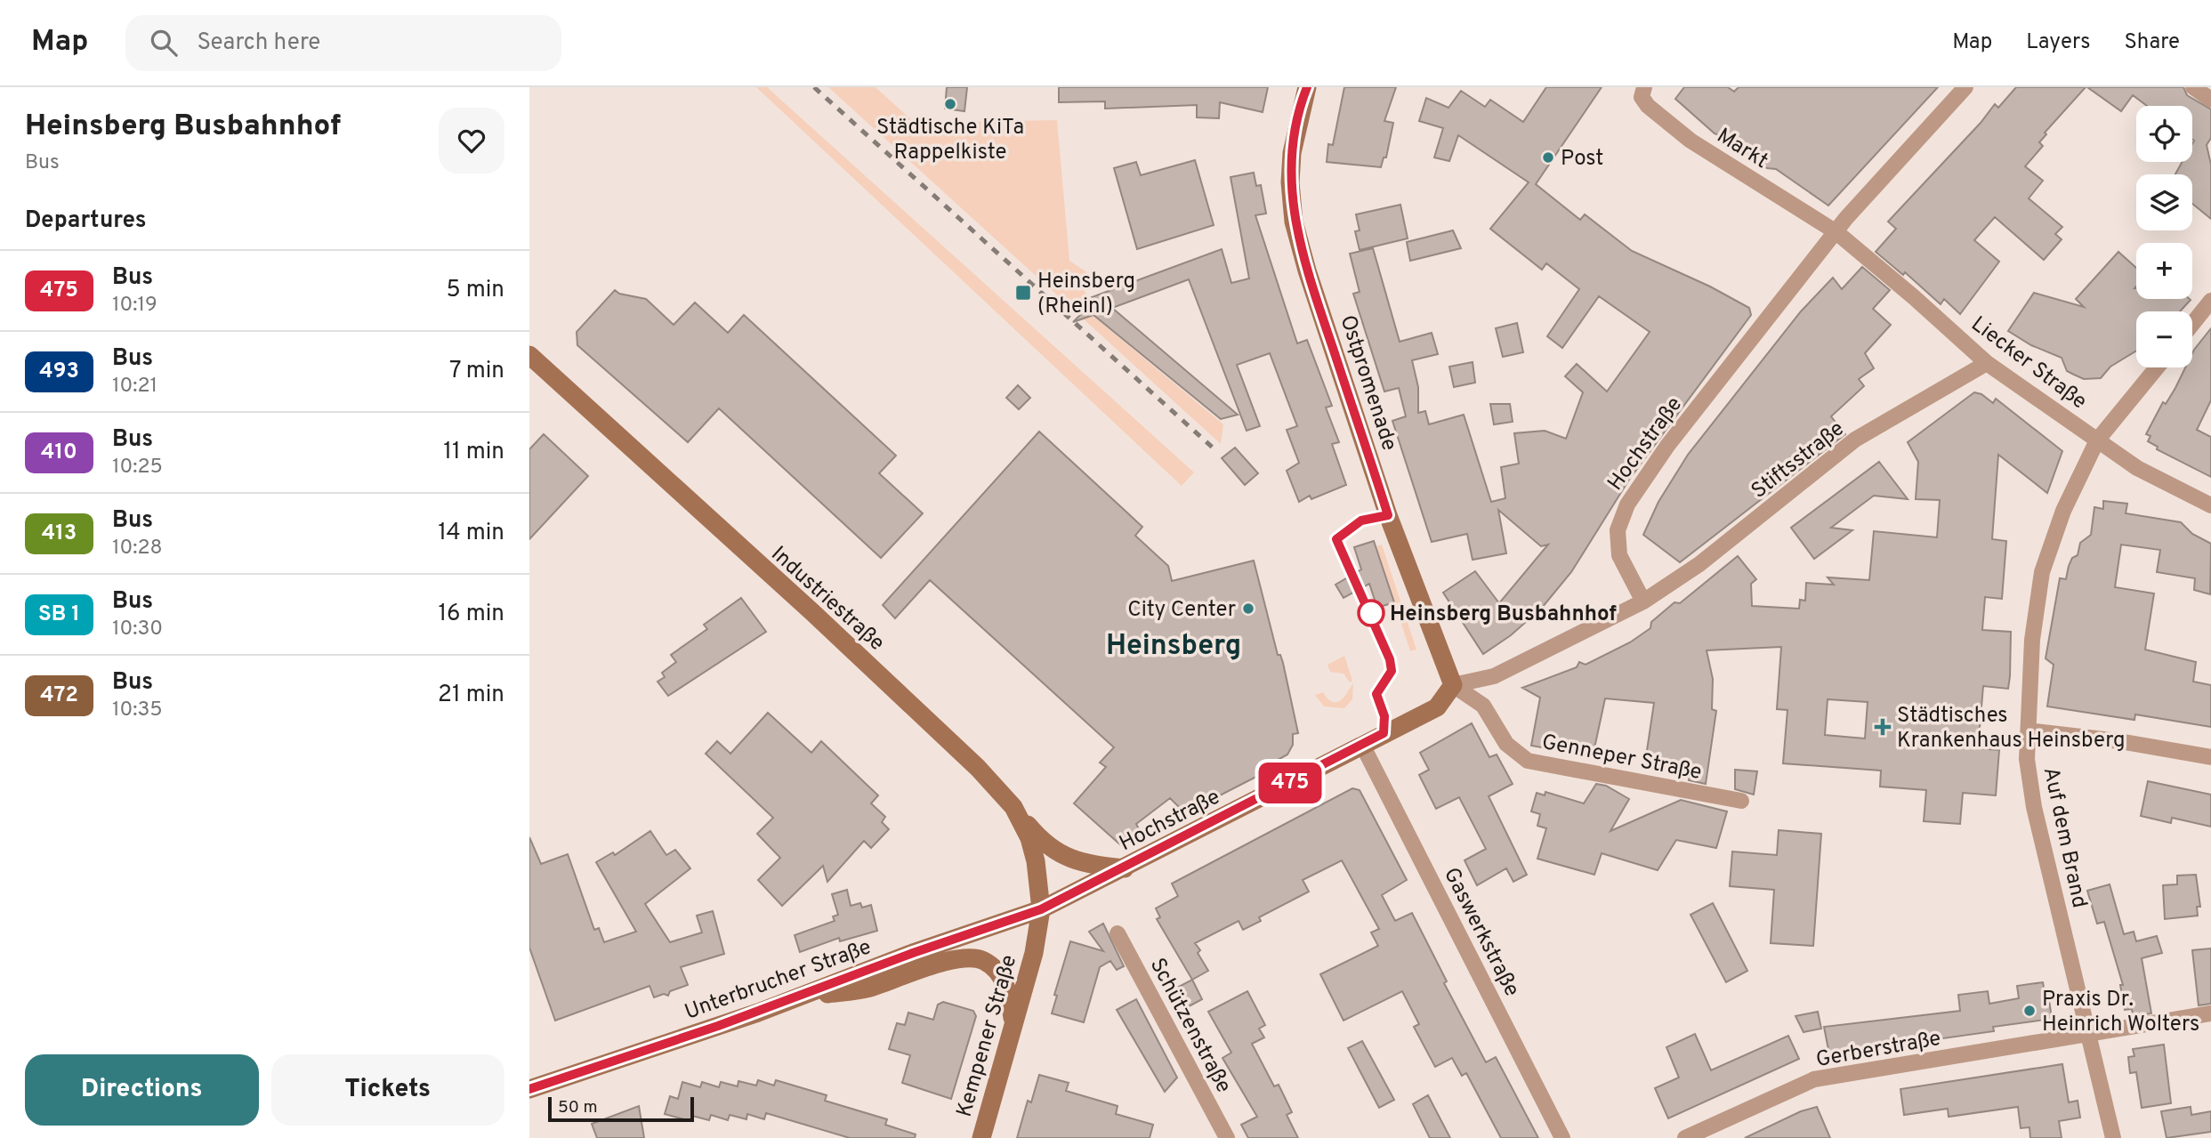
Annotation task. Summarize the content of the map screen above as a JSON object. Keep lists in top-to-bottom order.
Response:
{
  "streets": {
    "street": [
      "Markt",
      "Liecker Straße",
      "Ostpromenade",
      "Hochstraße",
      "Stiftsstraße",
      "Industriestraße",
      "Genneper Straße",
      "Auf dem Brand",
      "Gaswerkstraße",
      "Unterbrucher Straße",
      "Schützenstraße",
      "Kempener Straße",
      "Gerberstraße"
    ]
  },
  "crossings": [
    ["Markt", "Liecker Straße"],
    ["Markt", "Hochstraße"],
    ["Liecker Straße", "Hochstraße"],
    ["Liecker Straße", "Stiftsstraße"],
    ["Liecker Straße", "Auf dem Brand"],
    ["Ostpromenade", "Hochstraße"],
    ["Ostpromenade", "Genneper Straße"],
    ["Hochstraße", "Stiftsstraße"],
    ["Hochstraße", "Industriestraße"],
    ["Hochstraße", "Genneper Straße"],
    ["Hochstraße", "Gaswerkstraße"],
    ["Hochstraße", "Unterbrucher Straße"],
    ["Hochstraße", "Kempener Straße"],
    ["Industriestraße", "Unterbrucher Straße"],
    ["Industriestraße", "Kempener Straße"],
    ["Auf dem Brand", "Gerberstraße"],
    ["Unterbrucher Straße", "Kempener Straße"]
  ],
  "districts": ["Heinsberg"],
  "places": {
    "other": [
      "Städtische KiTa Rappelkiste",
      "Post",
      "City Center",
      "Heinsberg Busbahnhof",
      "Praxis Dr. Heinrich Wolters"
    ],
    "transit": ["Heinsberg (Rheinl)"],
    "health": ["Städtisches Krankenhaus Heinsberg"]
  },
  "lines": ["bus line 475"],
  "scale_bar": "50 m",
  "page": {
    "header": "Map",
    "search": "Search here",
    "nav": ["Map", "Layers", "Share"],
    "heading": [
      ["Heinsberg Busbahnhof", "Bus"],
      "Departures"
    ],
    "on_map": "475",
    "map_buttons": ["+", "−"],
    "list": [
      {
        "mark": "475",
        "name": "Bus",
        "note": "10:19",
        "value": "5 min"
      },
      {
        "mark": "493",
        "name": "Bus",
        "note": "10:21",
        "value": "7 min"
      },
      {
        "mark": "410",
        "name": "Bus",
        "note": "10:25",
        "value": "11 min"
      },
      {
        "mark": "413",
        "name": "Bus",
        "note": "10:28",
        "value": "14 min"
      },
      {
        "mark": "SB 1",
        "name": "Bus",
        "note": "10:30",
        "value": "16 min"
      },
      {
        "mark": "472",
        "name": "Bus",
        "note": "10:35",
        "value": "21 min"
      }
    ],
    "buttons": ["Directions", "Tickets"],
    "scale": "50 m"
  }
}
